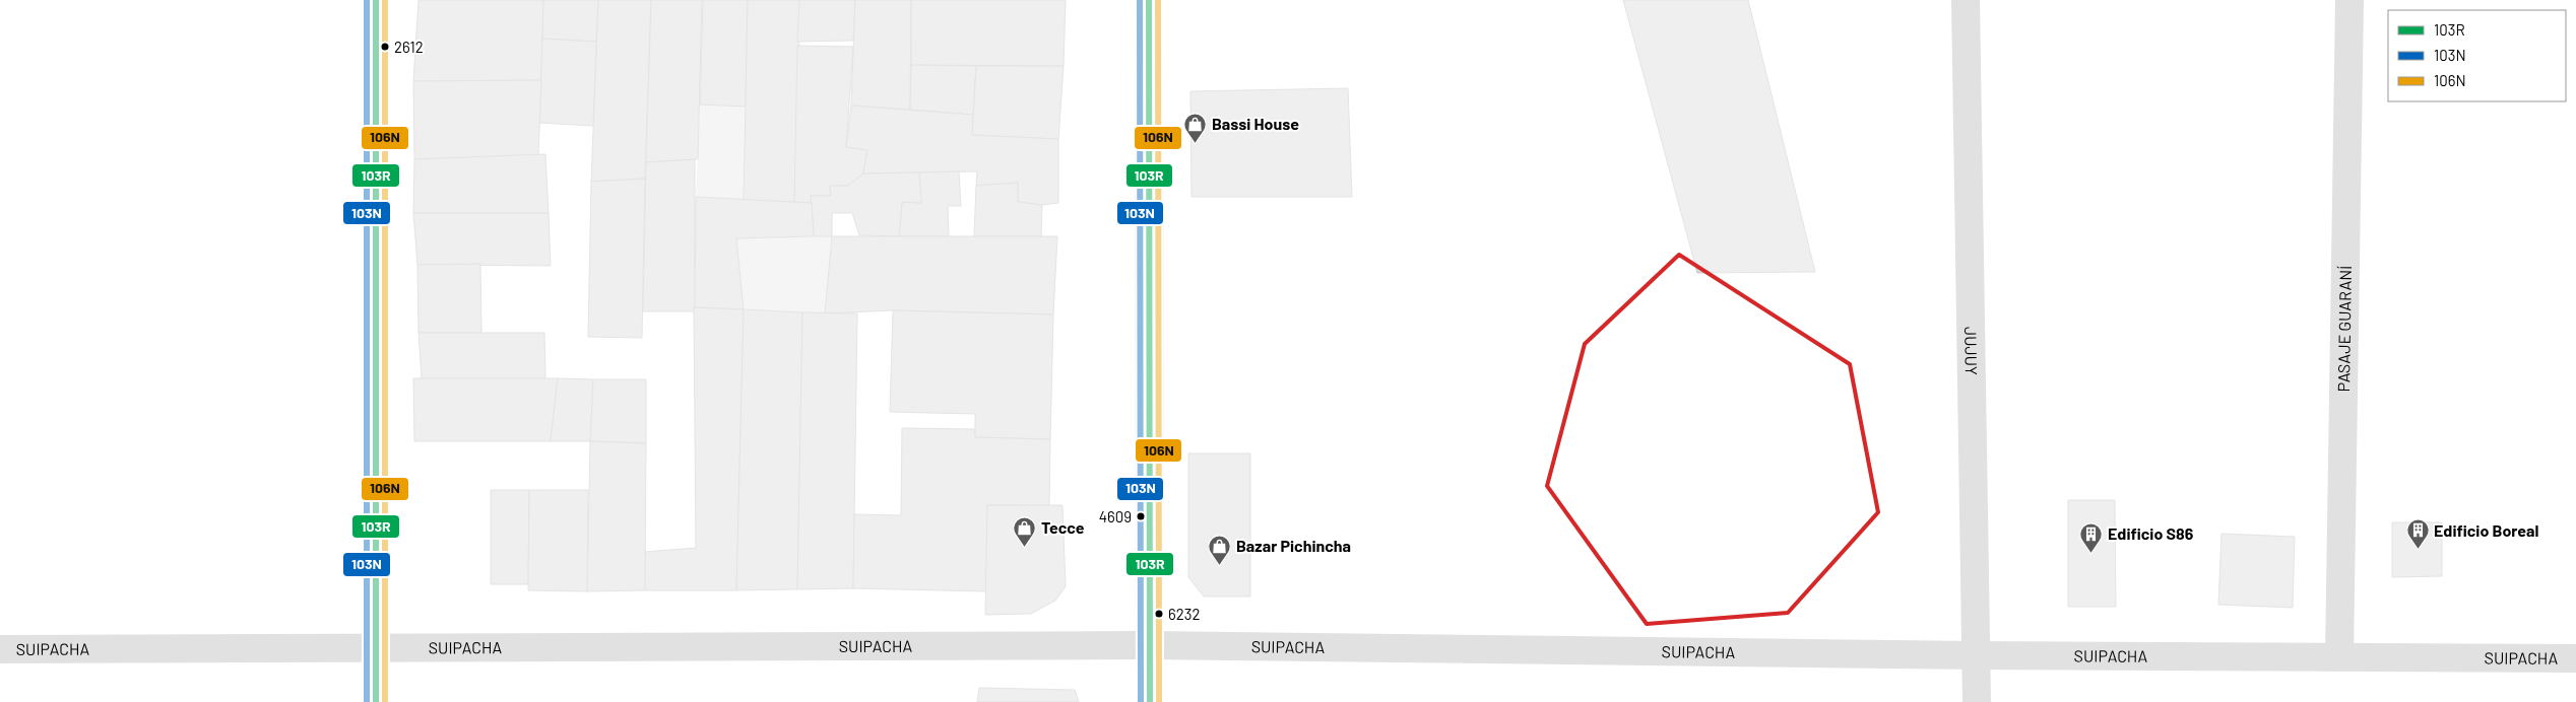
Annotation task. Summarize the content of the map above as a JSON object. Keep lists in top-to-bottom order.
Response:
{
  "streets": {
    "street": ["PASAJE GUARANÍ", "JUJUY", "SUIPACHA"]
  },
  "crossings": [
    ["PASAJE GUARANÍ", "SUIPACHA"],
    ["JUJUY", "SUIPACHA"]
  ],
  "places": {
    "other": ["2612", "4609", "6232"],
    "shop": ["Bassi House", "Tecce", "Bazar Pichincha"],
    "building": ["Edificio Boreal", "Edificio S86"]
  },
  "lines": ["transit line 103R", "transit line 103N", "transit line 106N"],
  "legend": ["103R", "103N", "106N"]
}
